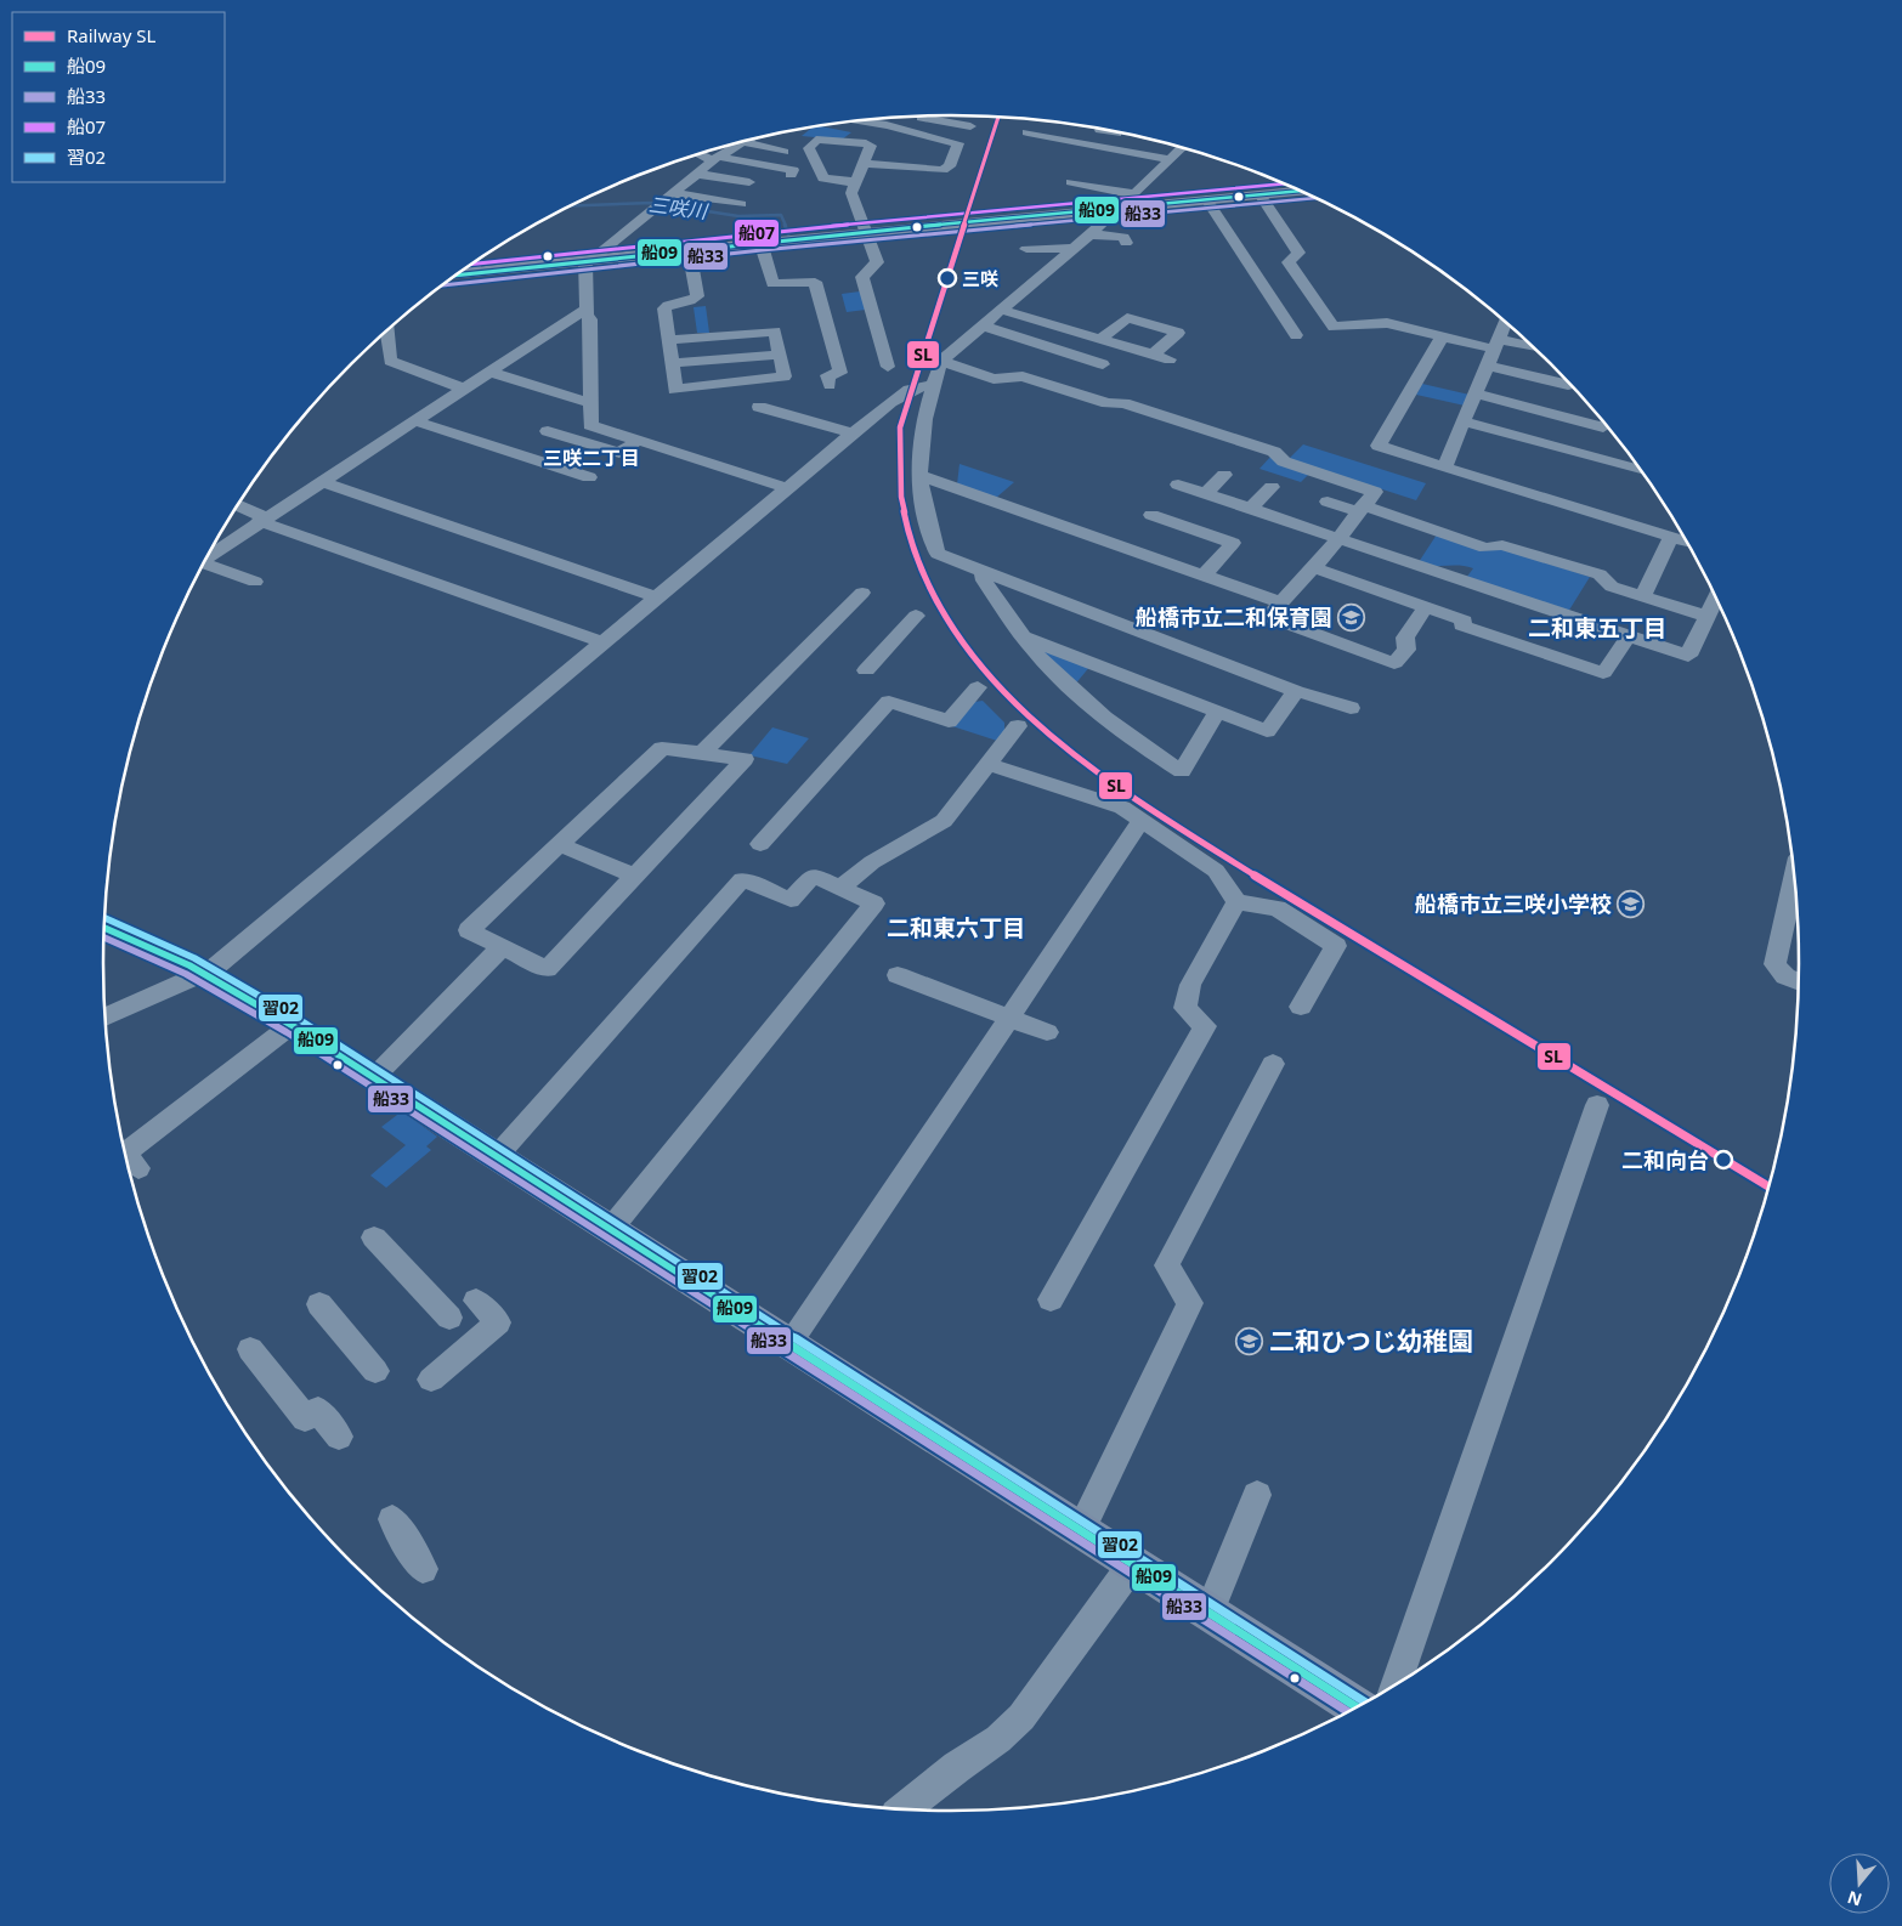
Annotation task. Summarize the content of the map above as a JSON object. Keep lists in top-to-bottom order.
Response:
{
  "districts": ["三咲二丁目", "二和東五丁目", "二和東六丁目"],
  "water": ["三咲川"],
  "places": {
    "other": ["三咲", "二和向台"],
    "school or university": ["船橋市立二和保育園", "船橋市立三咲小学校", "二和ひつじ幼稚園"]
  },
  "lines": [
    "rail line SL",
    "transit line 船07",
    "transit line 船09",
    "transit line 船33",
    "transit line 習02"
  ],
  "legend": [
    "Railway SL",
    "船09",
    "船33",
    "船07",
    "習02"
  ],
  "north": "bottom"
}
